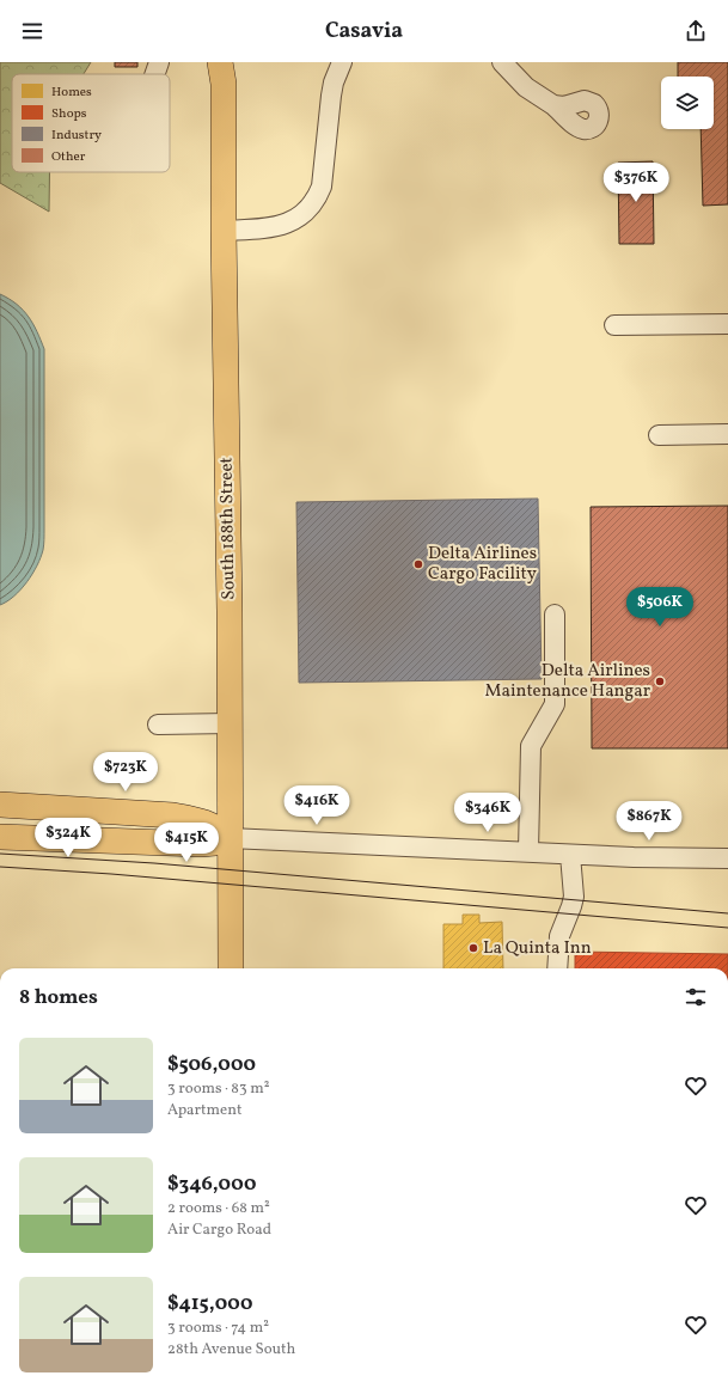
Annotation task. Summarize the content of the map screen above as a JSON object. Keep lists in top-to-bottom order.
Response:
{
  "streets": {
    "main road": ["South 188th Street"]
  },
  "places": ["Delta Airlines Cargo Facility", "Delta Airlines Maintenance Hangar", "La Quinta Inn"],
  "legend": [
    "Homes",
    "Shops",
    "Industry",
    "Other"
  ],
  "page": {
    "header": "Casavia",
    "price": [
      "$376K",
      "$506K",
      "$723K",
      "$416K",
      "$346K",
      "$867K",
      "$324K",
      "$415K"
    ],
    "heading": "8 homes",
    "list": [
      {
        "name": "$506,000",
        "note": "3 rooms · 83 m² · Apartment"
      },
      {
        "name": "$346,000",
        "note": "2 rooms · 68 m² · Air Cargo Road"
      },
      {
        "name": "$415,000",
        "note": "3 rooms · 74 m² · 28th Avenue South"
      }
    ]
  }
}
